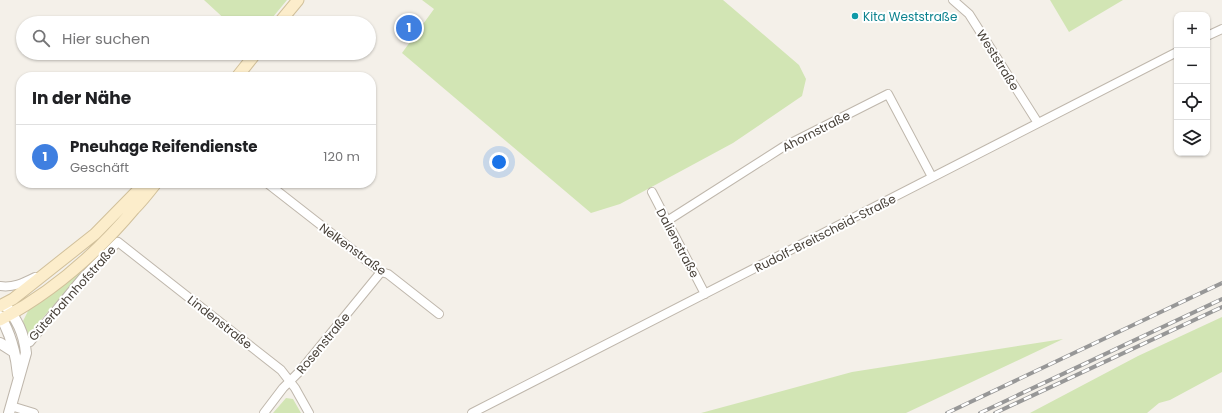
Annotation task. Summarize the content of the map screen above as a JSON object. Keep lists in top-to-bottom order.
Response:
{
  "streets": {
    "main road": ["Güterbahnhofstraße"],
    "street": [
      "Weststraße",
      "Ahornstraße",
      "Rudolf-Breitscheid-Straße",
      "Dalienstraße",
      "Nelkenstraße",
      "Lindenstraße",
      "Rosenstraße"
    ]
  },
  "crossings": [
    ["Weststraße", "Rudolf-Breitscheid-Straße"],
    ["Ahornstraße", "Rudolf-Breitscheid-Straße"],
    ["Ahornstraße", "Dalienstraße"],
    ["Rudolf-Breitscheid-Straße", "Dalienstraße"],
    ["Nelkenstraße", "Rosenstraße"],
    ["Güterbahnhofstraße", "Lindenstraße"],
    ["Lindenstraße", "Rosenstraße"]
  ],
  "places": ["Kita Weststraße"],
  "page": {
    "map_buttons": ["+", "−"],
    "pins": "1",
    "search": "Hier suchen",
    "heading": "In der Nähe",
    "list": [
      {
        "mark": "1",
        "name": "Pneuhage Reifendienste",
        "note": "Geschäft",
        "value": "120 m"
      }
    ]
  }
}
